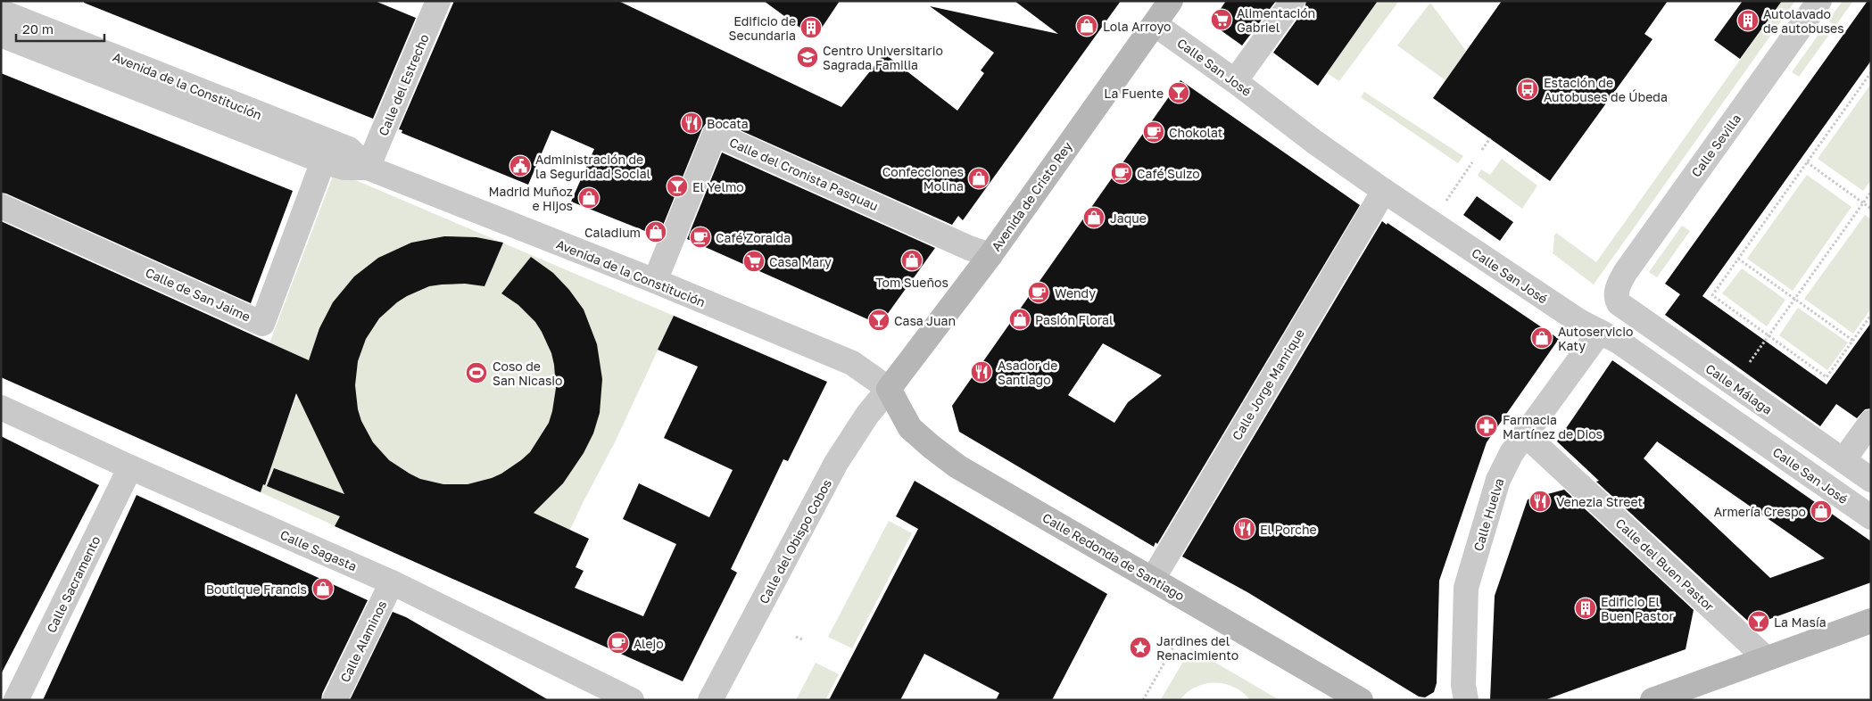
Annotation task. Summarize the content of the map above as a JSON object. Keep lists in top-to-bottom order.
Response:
{
  "streets": {
    "street": [
      "Calle San José",
      "Calle del Estrecho",
      "Avenida de la Constitución",
      "Calle Sevilla",
      "Calle del Cronista Pasquau",
      "Avenida de Cristo Rey",
      "Calle de San Jaime",
      "Calle Jorge Manrique",
      "Calle Málaga",
      "Calle Huelva",
      "Calle del Obispo Cobos",
      "Calle Sagasta",
      "Calle Redonda de Santiago",
      "Calle del Buen Pastor",
      "Calle Sacramento",
      "Calle Alaminos"
    ]
  },
  "crossings": [
    ["Calle San José", "Avenida de Cristo Rey"],
    ["Calle San José", "Calle Jorge Manrique"],
    ["Calle San José", "Calle Huelva"],
    ["Calle del Estrecho", "Avenida de la Constitución"],
    ["Avenida de la Constitución", "Calle del Cronista Pasquau"],
    ["Avenida de la Constitución", "Avenida de Cristo Rey"],
    ["Avenida de la Constitución", "Calle de San Jaime"],
    ["Avenida de la Constitución", "Calle del Obispo Cobos"],
    ["Avenida de la Constitución", "Calle Redonda de Santiago"],
    ["Calle Sevilla", "Calle Málaga"],
    ["Calle del Cronista Pasquau", "Avenida de Cristo Rey"],
    ["Avenida de Cristo Rey", "Calle del Obispo Cobos"],
    ["Avenida de Cristo Rey", "Calle Redonda de Santiago"],
    ["Calle Jorge Manrique", "Calle Redonda de Santiago"],
    ["Calle Huelva", "Calle del Buen Pastor"],
    ["Calle del Obispo Cobos", "Calle Redonda de Santiago"],
    ["Calle Sagasta", "Calle Sacramento"],
    ["Calle Sagasta", "Calle Alaminos"]
  ],
  "places": {
    "supermarket": ["Alimentación Gabriel", "Casa Mary"],
    "building": ["Autolavado de autobuses", "Edificio de Secundaria", "Edificio El Buen Pastor"],
    "shop": [
      "Lola Arroyo",
      "Confecciones Molina",
      "Madrid Muñoz e Hijos",
      "Jaque",
      "Caladium",
      "Tom Sueños",
      "Pasión Floral",
      "Autoservicio Katy",
      "Armería Crespo",
      "Boutique Francis"
    ],
    "school or university": ["Centro Universitario Sagrada Familia"],
    "bus stop": ["Estación de Autobuses de Úbeda"],
    "bar": [
      "La Fuente",
      "El Yelmo",
      "Casa Juan",
      "La Masía"
    ],
    "restaurant": [
      "Bocata",
      "Asador de Santiago",
      "Venezia Street",
      "El Porche"
    ],
    "cafe": [
      "Chokolat",
      "Café Suizo",
      "Café Zoraida",
      "Wendy",
      "Alejo"
    ],
    "public building": ["Administración de la Seguridad Social"],
    "sports": ["Coso de San Nicasio"],
    "pharmacy": ["Farmacia Martínez de Dios"],
    "place": ["Jardines del Renacimiento"]
  },
  "scale_bar": "20 m"
}
